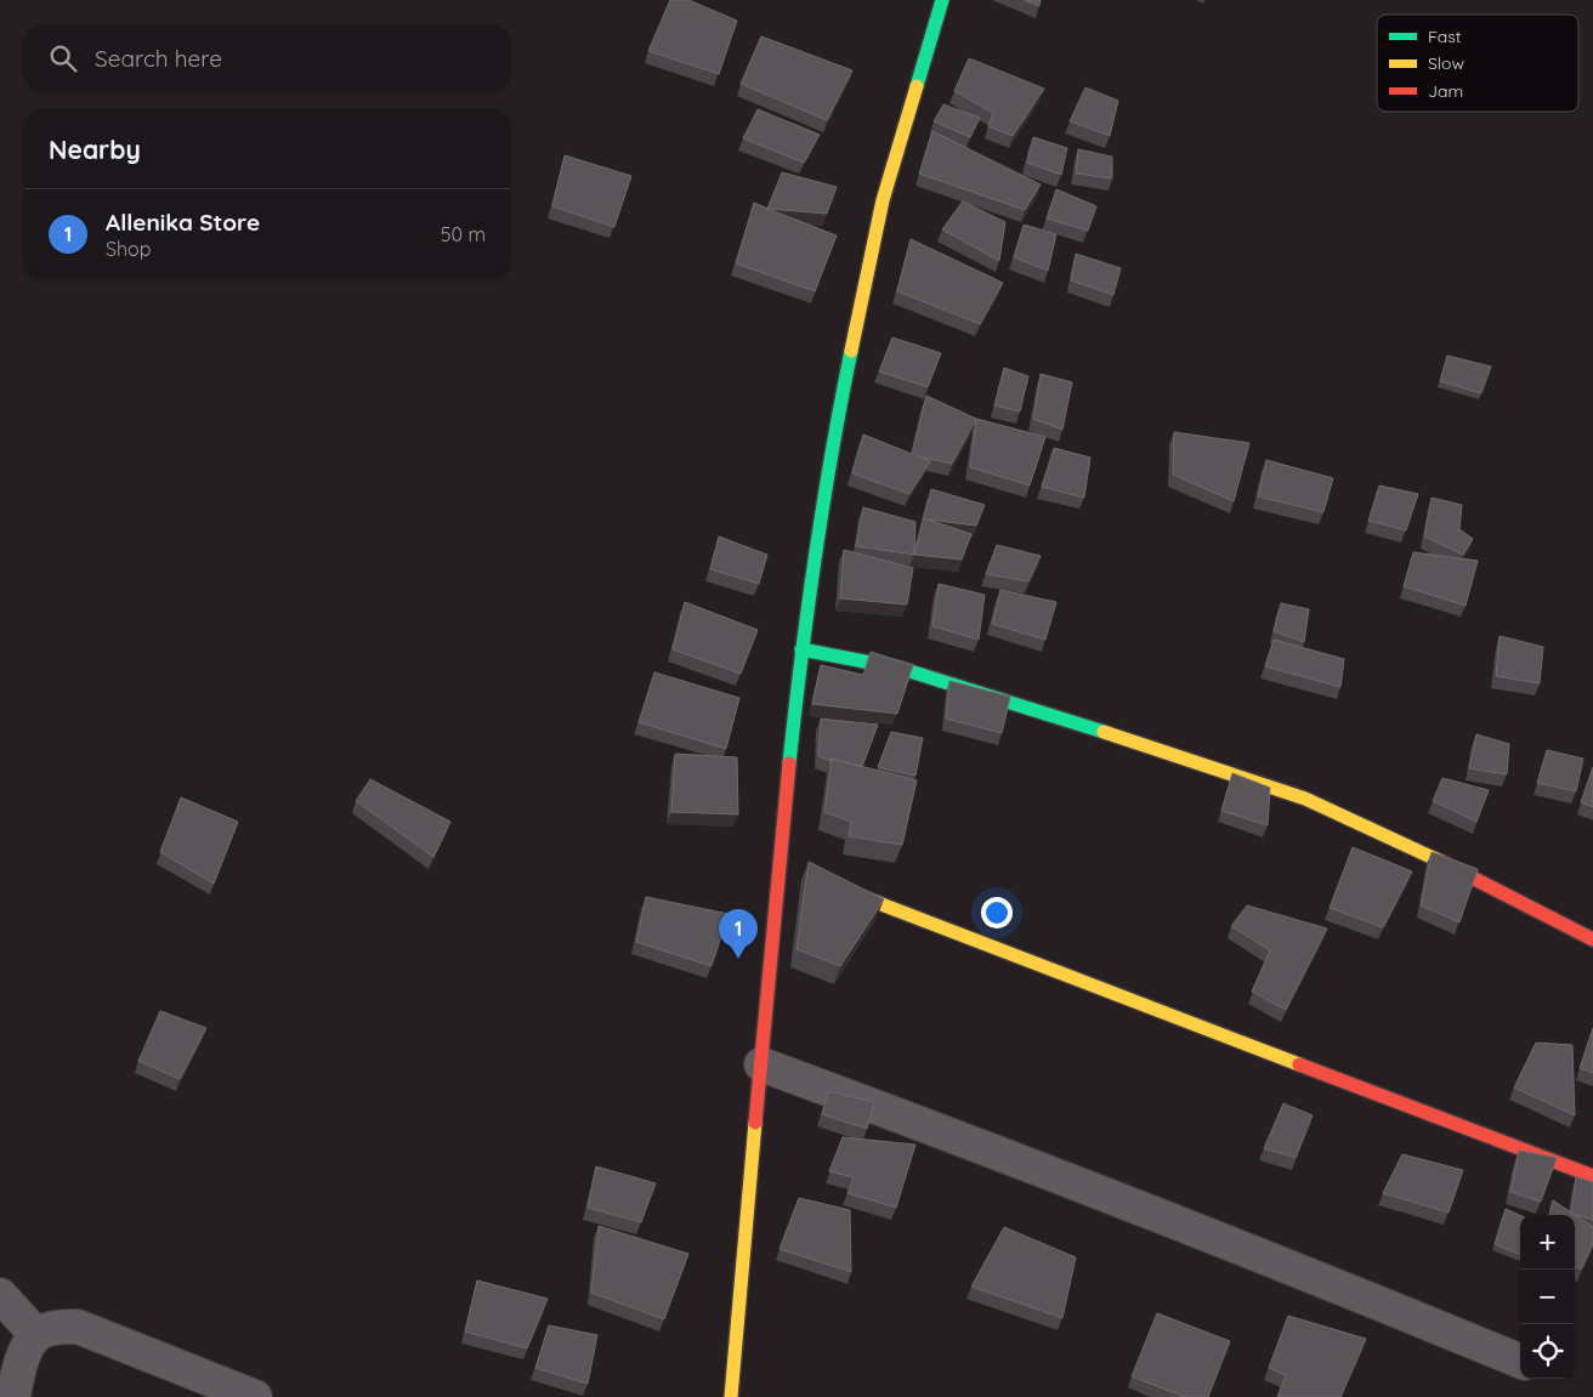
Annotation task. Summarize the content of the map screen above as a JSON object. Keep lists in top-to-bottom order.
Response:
{
  "legend": ["Fast", "Slow", "Jam"],
  "page": {
    "search": "Search here",
    "heading": "Nearby",
    "list": [
      {
        "mark": "1",
        "name": "Allenika Store",
        "note": "Shop",
        "value": "50 m"
      }
    ],
    "pins": "1",
    "map_buttons": ["+", "−"]
  }
}
